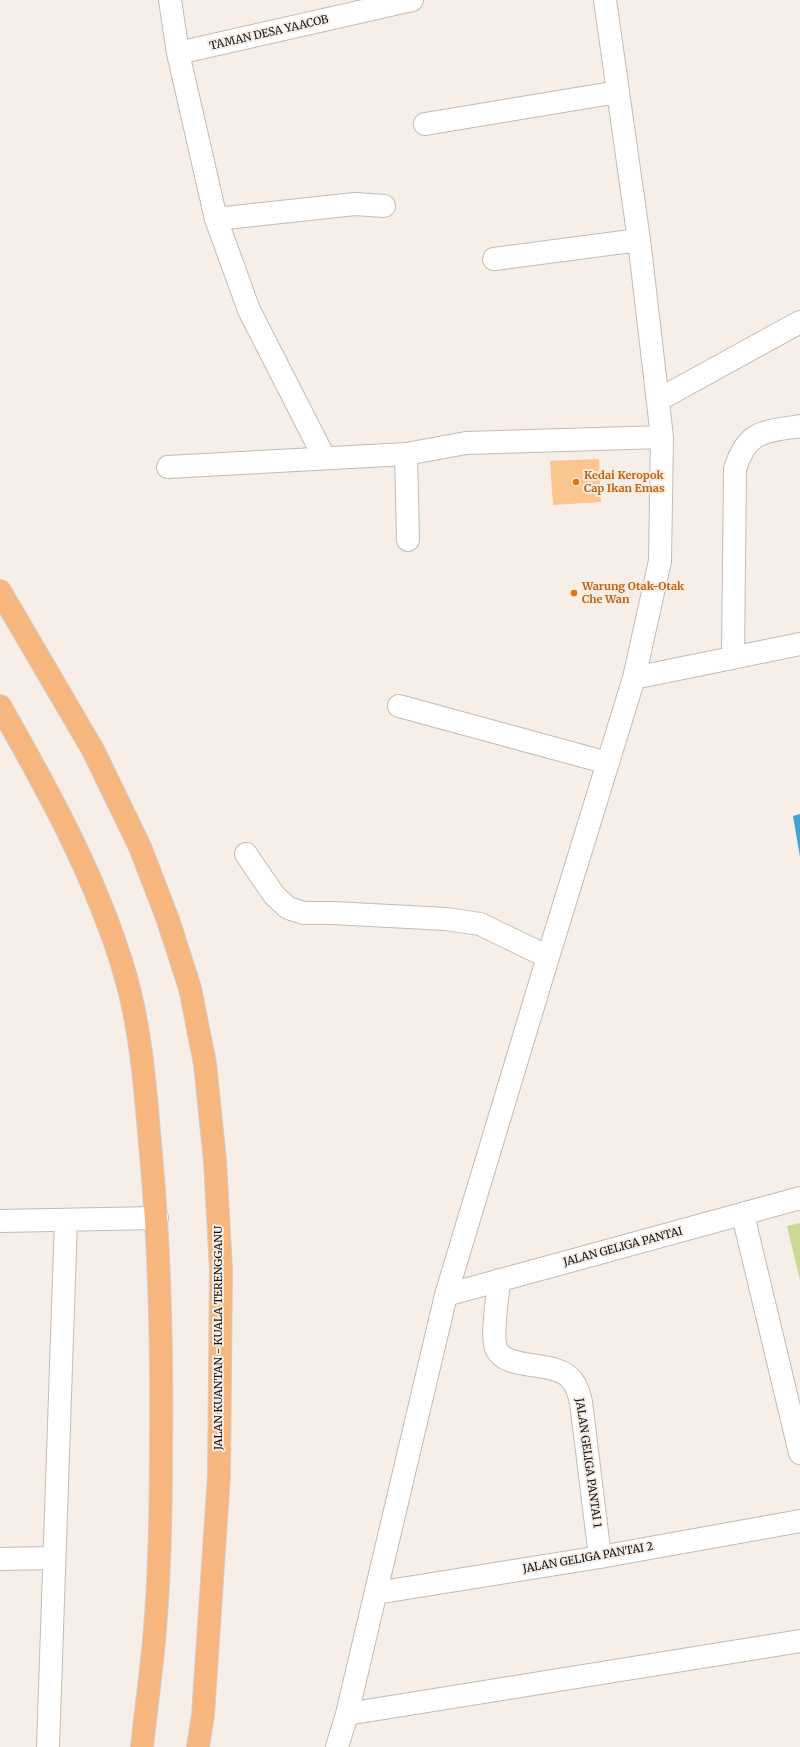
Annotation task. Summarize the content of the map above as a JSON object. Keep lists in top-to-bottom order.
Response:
{
  "streets": {
    "highway": ["JALAN KUANTAN - KUALA TERENGGANU"],
    "street": [
      "TAMAN DESA YAACOB",
      "JALAN GELIGA PANTAI",
      "JALAN GELIGA PANTAI 1",
      "JALAN GELIGA PANTAI 2"
    ]
  },
  "crossings": [
    ["JALAN GELIGA PANTAI", "JALAN GELIGA PANTAI 1"],
    ["JALAN GELIGA PANTAI 1", "JALAN GELIGA PANTAI 2"]
  ],
  "places": ["Kedai Keropok Cap Ikan Emas", "Warung Otak-Otak Che Wan"]
}
